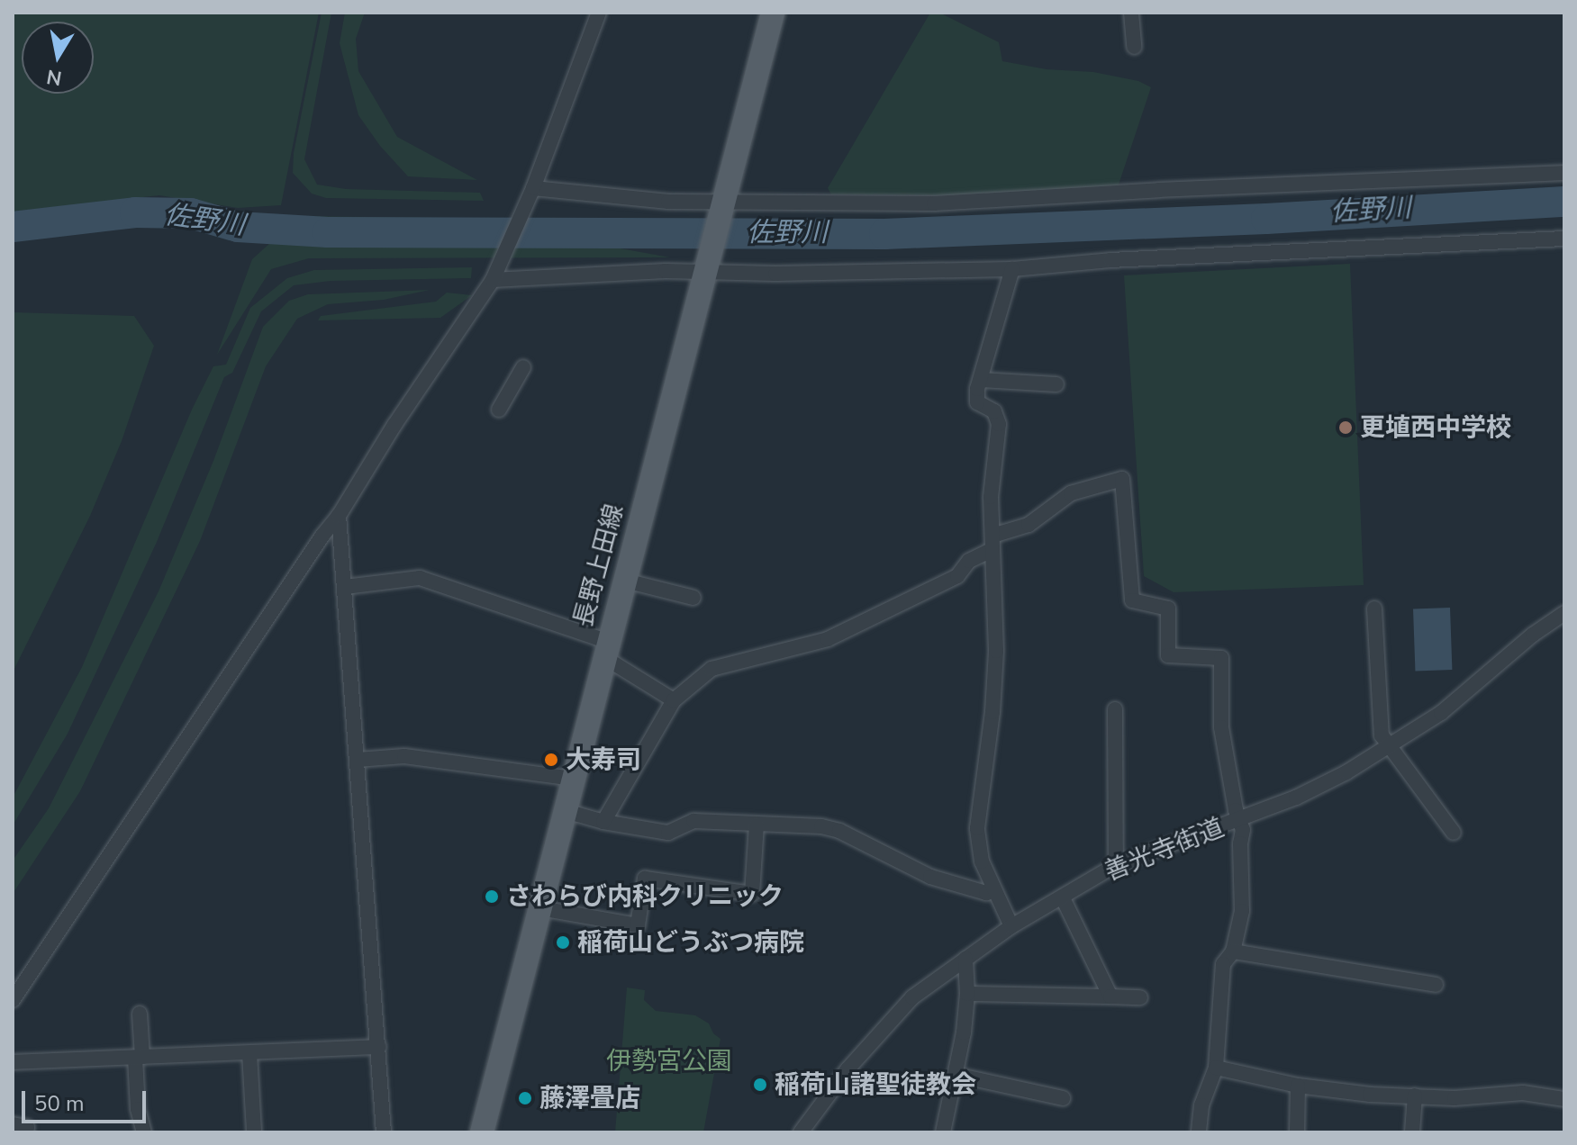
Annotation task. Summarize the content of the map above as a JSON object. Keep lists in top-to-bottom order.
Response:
{
  "streets": {
    "main road": ["長野上田線"],
    "street": ["善光寺街道"]
  },
  "water": ["佐野川"],
  "parks": ["伊勢宮公園"],
  "places": [
    "更埴西中学校",
    "大寿司",
    "さわらび内科クリニック",
    "稲荷山どうぶつ病院",
    "稲荷山諸聖徒教会",
    "藤澤畳店"
  ],
  "scale_bar": "50 m",
  "north": "bottom"
}
